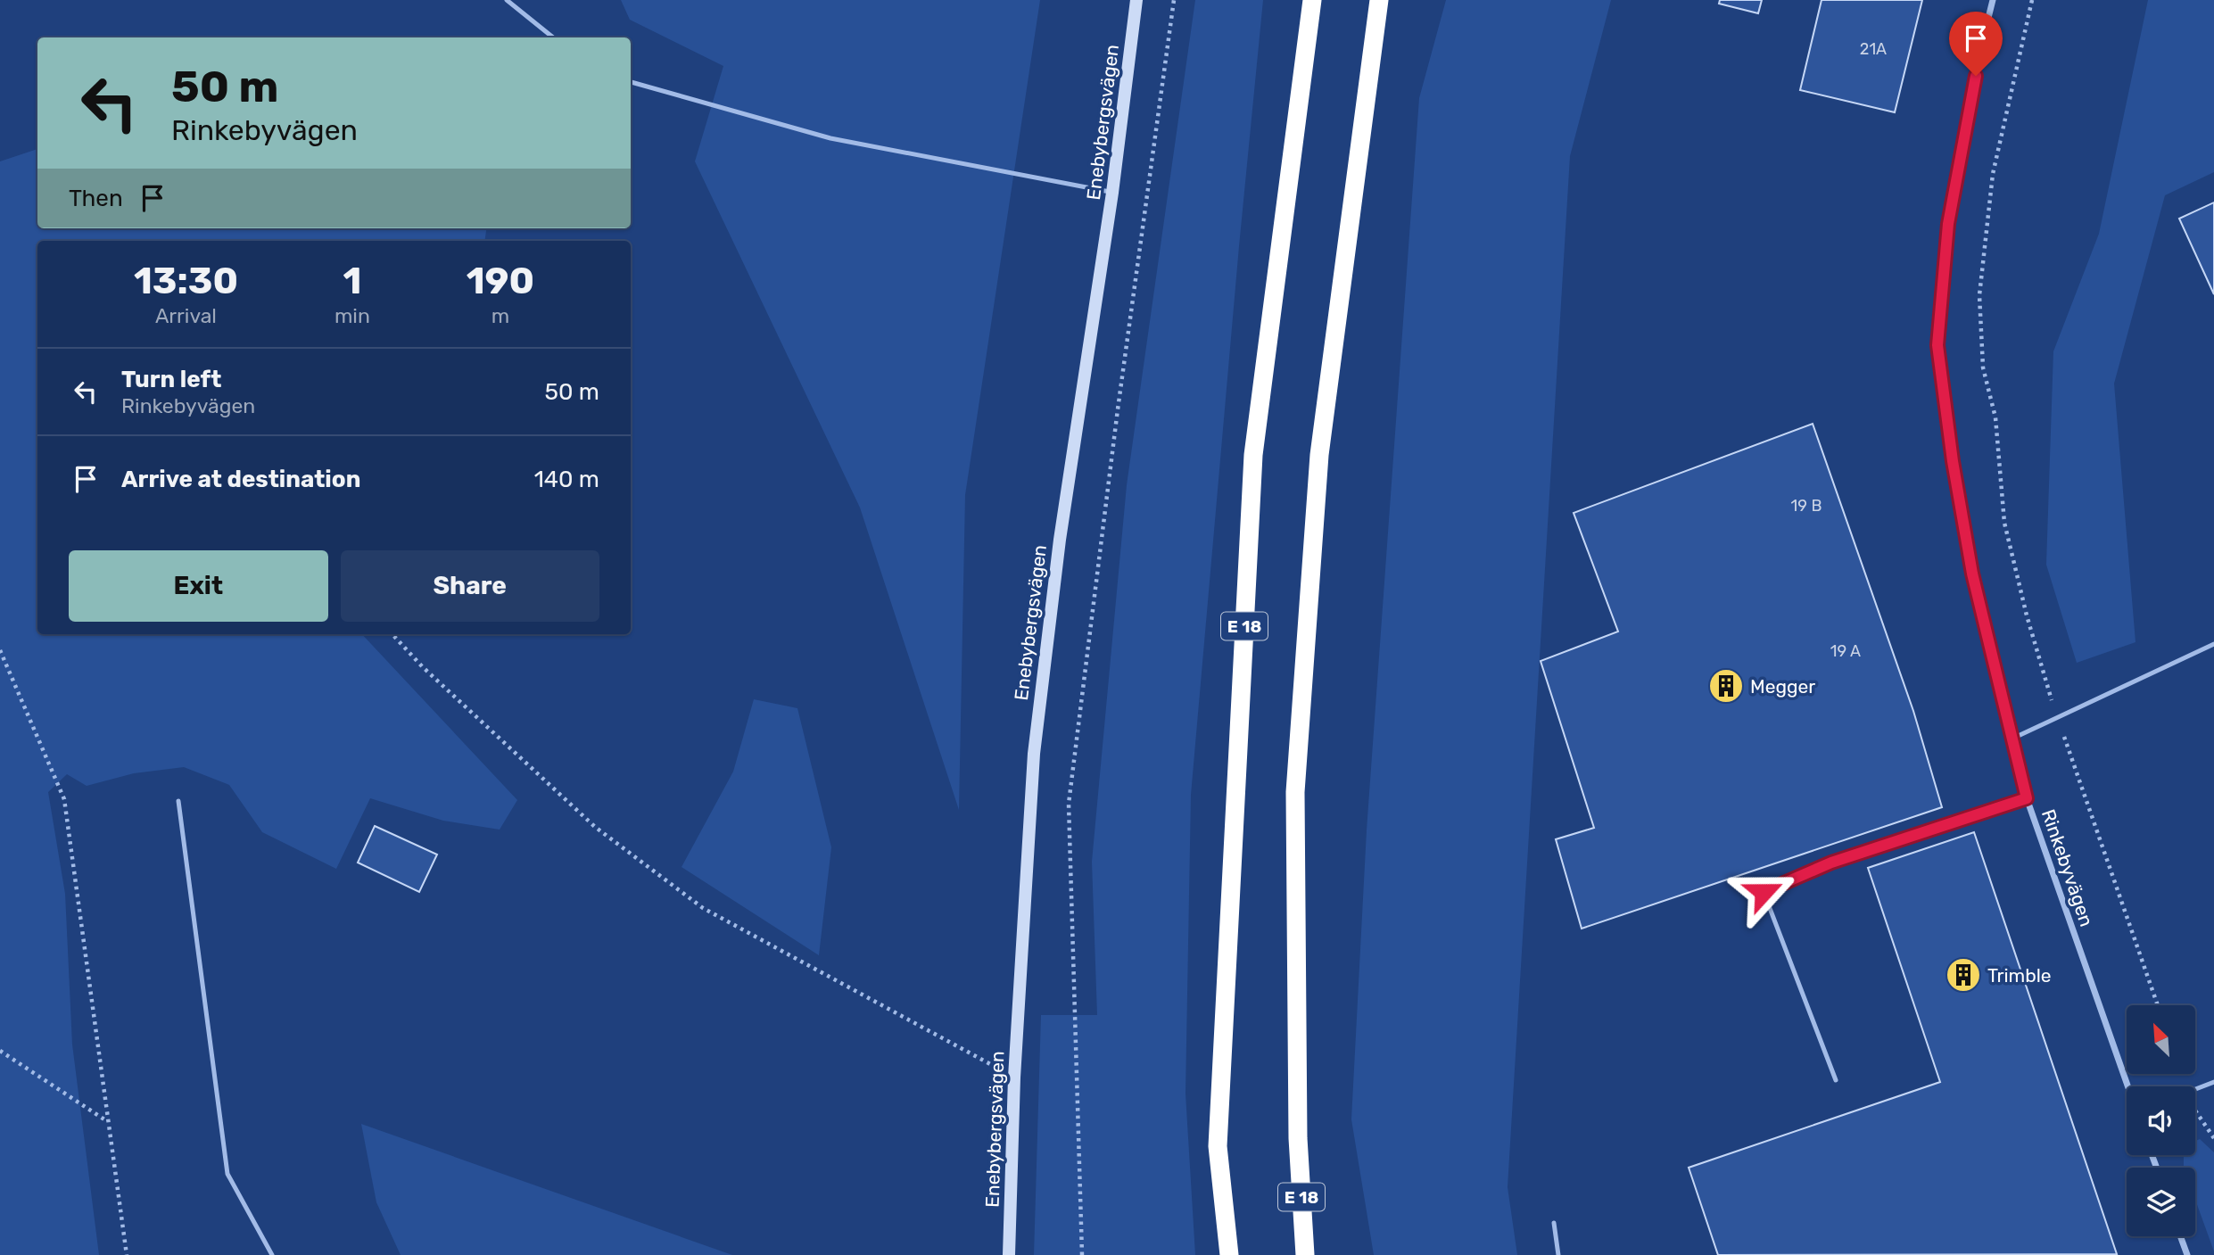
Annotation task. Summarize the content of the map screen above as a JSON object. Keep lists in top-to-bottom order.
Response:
{
  "streets": {
    "highway": ["E 18"],
    "main road": ["Enebybergsvägen"],
    "street": ["Rinkebyvägen"]
  },
  "places": {
    "building": ["Megger", "Trimble"]
  },
  "house_numbers": ["21A", "19 B", "19 A"],
  "north": "top left",
  "page": {
    "turn": ["50 m", "Rinkebyvägen"],
    "then": "Then",
    "eta": [
      "13:30",
      "Arrival",
      "1",
      "min",
      "190",
      "m"
    ],
    "list": [
      {
        "name": "Turn left",
        "note": "Rinkebyvägen",
        "value": "50 m"
      },
      {
        "name": "Arrive at destination",
        "value": "140 m"
      }
    ],
    "buttons": ["Exit", "Share"]
  }
}
